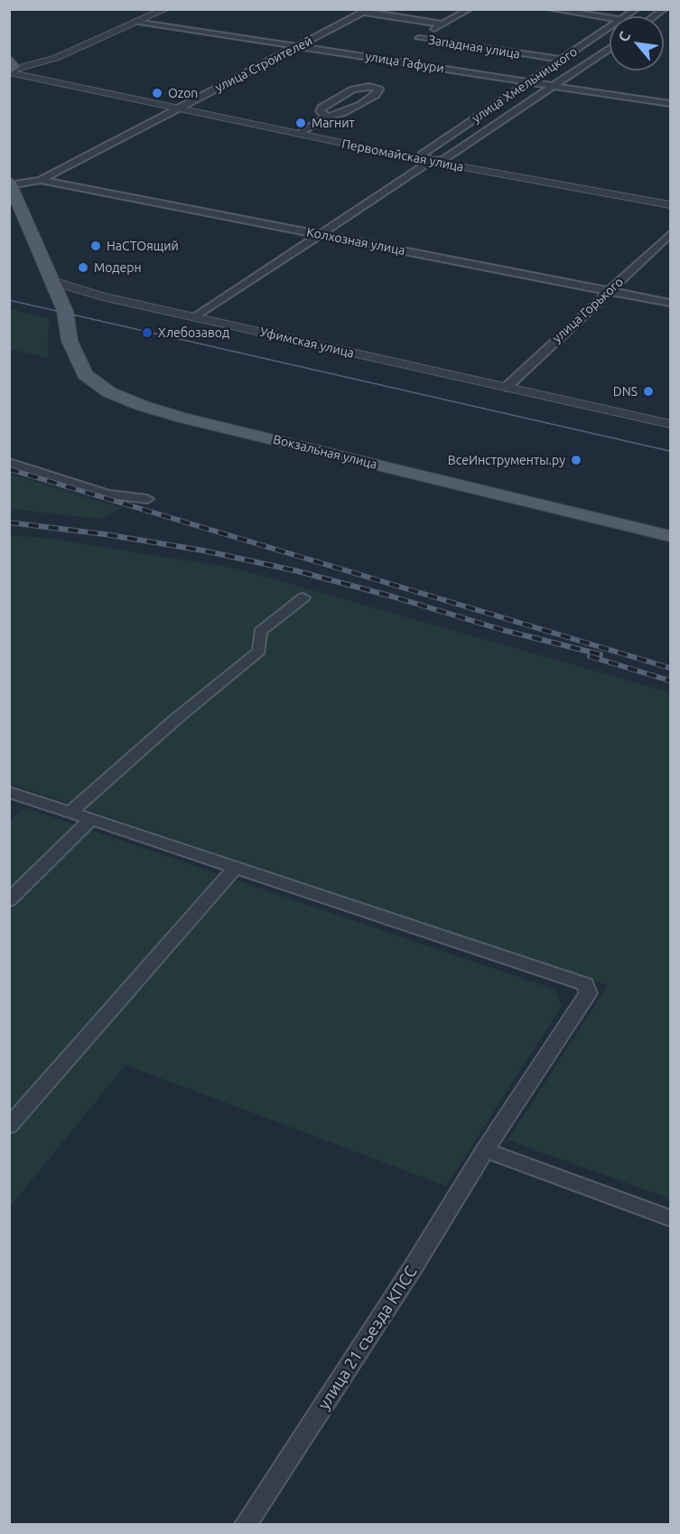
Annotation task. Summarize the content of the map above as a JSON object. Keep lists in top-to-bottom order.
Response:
{
  "streets": {
    "main road": ["Вокзальная улица"],
    "street": [
      "Западная улица",
      "улица Гафури",
      "улица Строителей",
      "улица Хмельницкого",
      "Первомайская улица",
      "Колхозная улица",
      "улица Горького",
      "Уфимская улица",
      "улица 21 съезда КПСС"
    ]
  },
  "crossings": [
    ["Западная улица", "улица Хмельницкого"],
    ["улица Гафури", "улица Строителей"],
    ["улица Гафури", "улица Хмельницкого"],
    ["улица Строителей", "Первомайская улица"],
    ["улица Строителей", "Колхозная улица"],
    ["улица Хмельницкого", "Первомайская улица"],
    ["улица Хмельницкого", "Колхозная улица"],
    ["улица Хмельницкого", "Уфимская улица"],
    ["Колхозная улица", "улица Горького"],
    ["улица Горького", "Уфимская улица"],
    ["Уфимская улица", "Вокзальная улица"]
  ],
  "places": [
    "Ozon",
    "Магнит",
    "НаСТОящий",
    "Модерн",
    "Хлебозавод",
    "DNS",
    "ВсеИнструменты.ру"
  ],
  "north": "top left"
}
